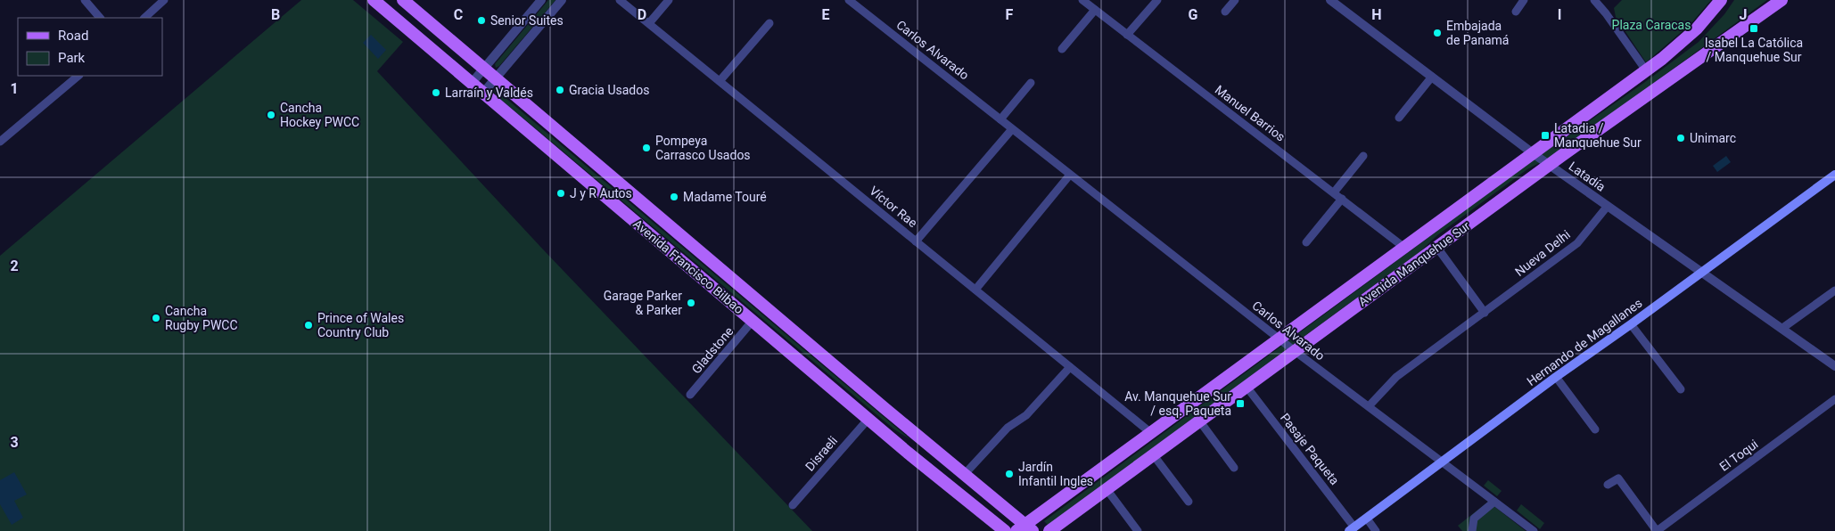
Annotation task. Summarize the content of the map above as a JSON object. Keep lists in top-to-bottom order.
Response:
{
  "streets": {
    "main road": ["Avenida Manquehue Sur", "Avenida Francisco Bilbao", "Hernando de Magallanes"],
    "street": [
      "Carlos Alvarado",
      "Manuel Barrios",
      "Latadía",
      "Víctor Rae",
      "Nueva Delhi",
      "Gladstone",
      "Pasaje Paqueta",
      "Disraeli",
      "El Toqui"
    ]
  },
  "crossings": [
    ["Carlos Alvarado", "Nueva Delhi"],
    ["Carlos Alvarado", "Avenida Manquehue Sur"],
    ["Carlos Alvarado", "Hernando de Magallanes"],
    ["Manuel Barrios", "Avenida Manquehue Sur"],
    ["Latadía", "Nueva Delhi"],
    ["Latadía", "Avenida Manquehue Sur"],
    ["Latadía", "Hernando de Magallanes"],
    ["Víctor Rae", "Avenida Manquehue Sur"],
    ["Avenida Manquehue Sur", "Avenida Francisco Bilbao"],
    ["Avenida Manquehue Sur", "Pasaje Paqueta"],
    ["Avenida Francisco Bilbao", "Gladstone"],
    ["Avenida Francisco Bilbao", "Disraeli"],
    ["Hernando de Magallanes", "Pasaje Paqueta"]
  ],
  "parks": ["Plaza Caracas"],
  "places": {
    "other": [
      "Senior Suites",
      "Embajada de Panamá",
      "Gracia Usados",
      "Larraín y Valdés",
      "Cancha Hockey PWCC",
      "Unimarc",
      "Pompeya Carrasco Usados",
      "J y R Autos",
      "Madame Touré",
      "Garage Parker & Parker",
      "Cancha Rugby PWCC",
      "Prince of Wales Country Club",
      "Jardín Infantil Ingles"
    ],
    "transit": ["Isabel La Católica / Manquehue Sur", "Latadia / Manquehue Sur", "Av. Manquehue Sur / esq. Paqueta"]
  },
  "legend": ["Road", "Park"],
  "grid": {
    "columns": [
      "B",
      "C",
      "D",
      "E",
      "F",
      "G",
      "H",
      "I",
      "J"
    ],
    "rows": ["1", "2", "3"]
  }
}
